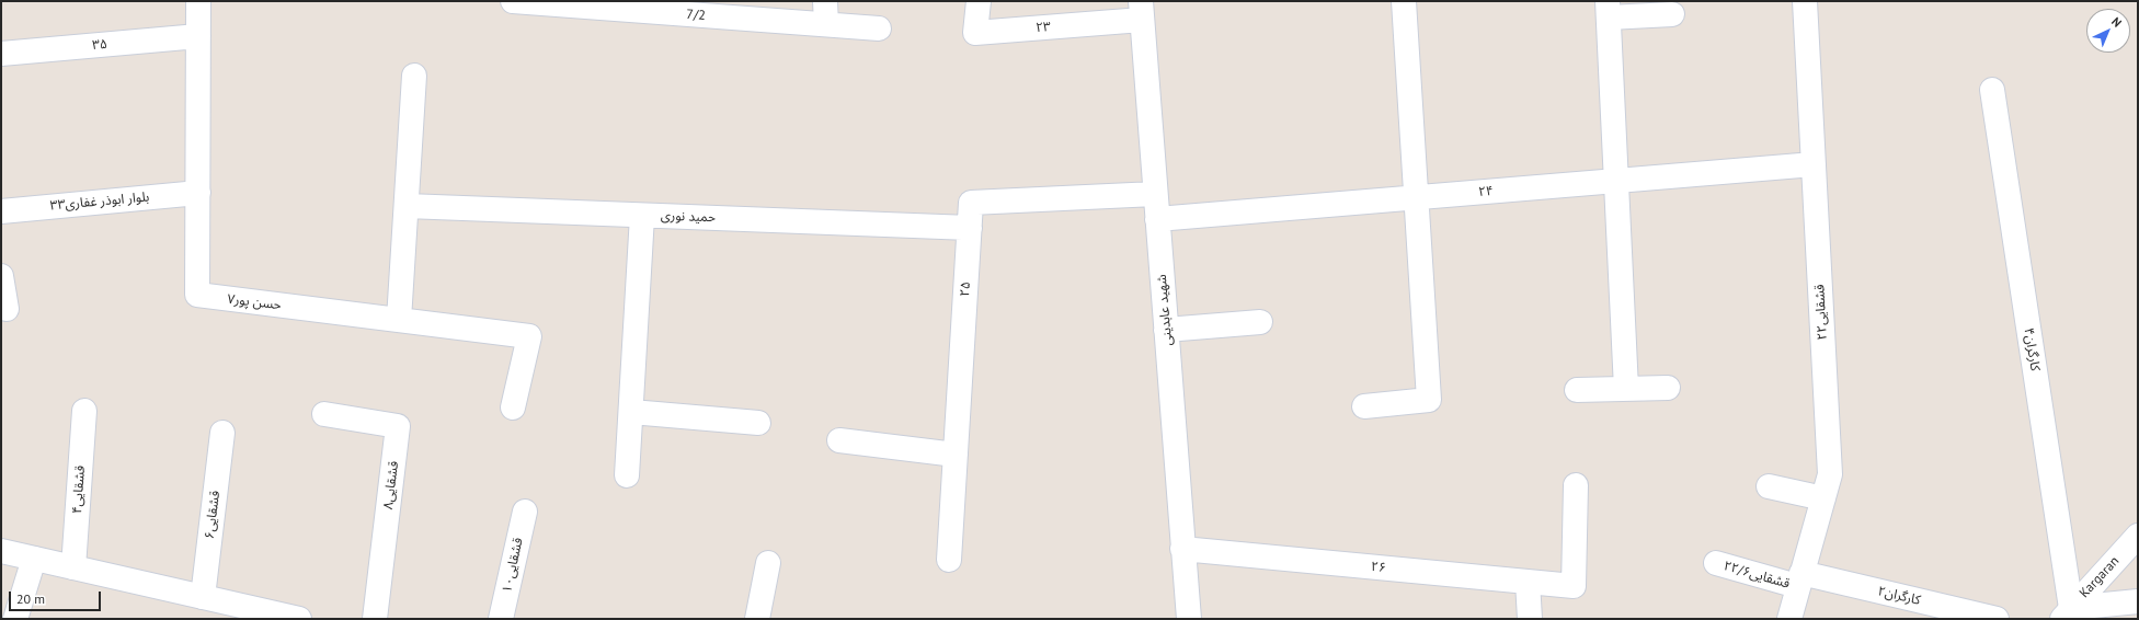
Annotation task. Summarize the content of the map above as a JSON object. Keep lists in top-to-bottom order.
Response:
{
  "streets": {
    "street": [
      "7/2",
      "۲۳",
      "۳۵",
      "۲۴",
      "بلوار ابوذر غفاری۳۳",
      "حمید نوری",
      "۲۵",
      "حسن پور۷",
      "شهید عابدینی",
      "۲۲قشقایی",
      "کارگران۴",
      "۸قشقایی",
      "۴قشقایی",
      "۶قشقایی",
      "۱۰قشقایی",
      "۲۶",
      "۲۲/۶قشقایی",
      "Kargaran",
      "کارگران۲"
    ]
  },
  "crossings": [
    ["۲۳", "شهید عابدینی"],
    ["۳۵", "حسن پور۷"],
    ["۲۴", "شهید عابدینی"],
    ["۲۴", "۲۲قشقایی"],
    ["بلوار ابوذر غفاری۳۳", "حسن پور۷"],
    ["حمید نوری", "۲۵"],
    ["۲۵", "شهید عابدینی"],
    ["شهید عابدینی", "۲۶"],
    ["۲۲قشقایی", "۲۲/۶قشقایی"],
    ["۲۲قشقایی", "کارگران۲"],
    ["کارگران۴", "Kargaran"],
    ["۲۲/۶قشقایی", "کارگران۲"]
  ],
  "scale_bar": "20 m",
  "north": "top right"
}
